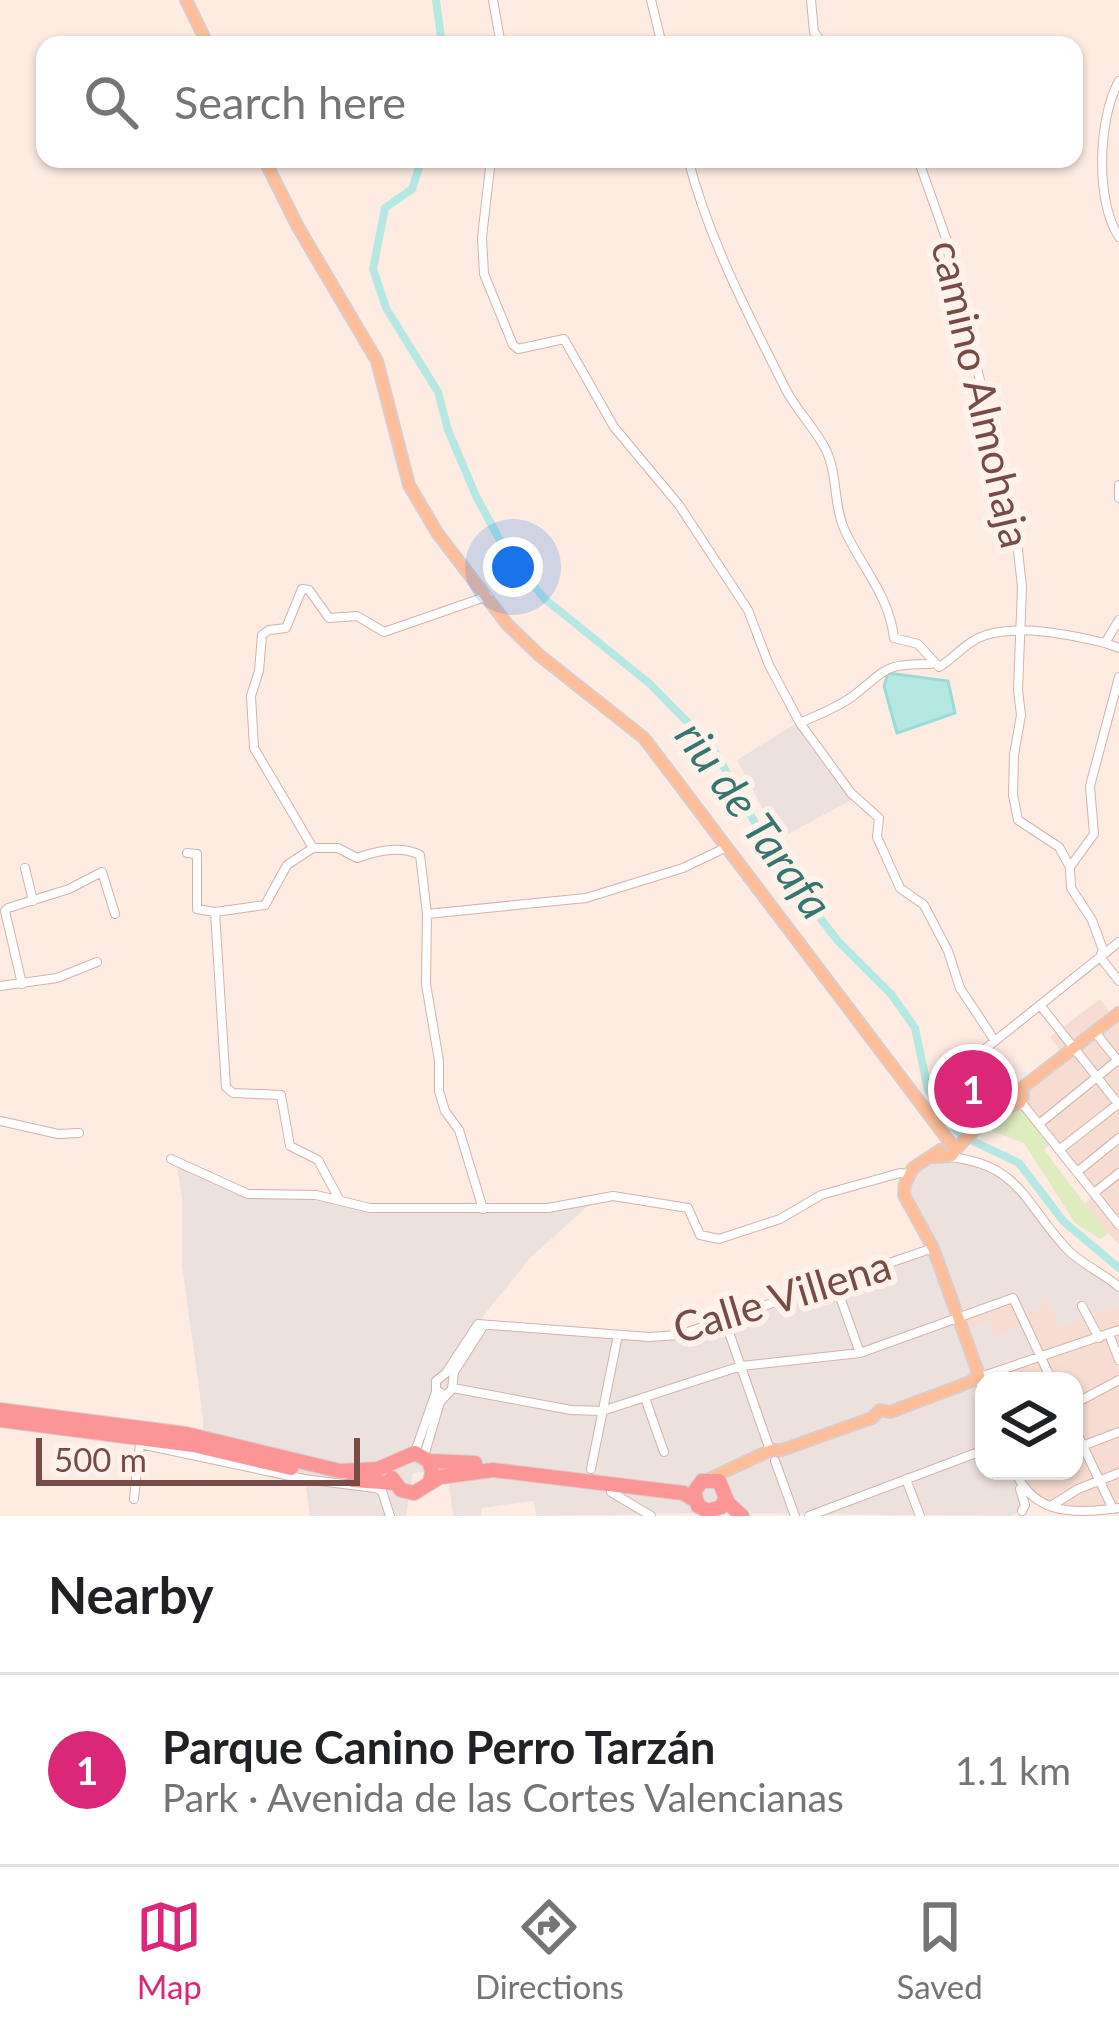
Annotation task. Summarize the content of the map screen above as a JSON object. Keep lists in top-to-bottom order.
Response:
{
  "streets": {
    "street": ["camino Almohaja", "Calle Villena"]
  },
  "water": ["riu de Tarafa"],
  "scale_bar": "500 m",
  "page": {
    "search": "Search here",
    "pins": "1",
    "scale": "500 m",
    "heading": "Nearby",
    "list": [
      {
        "mark": "1",
        "name": "Parque Canino Perro Tarzán",
        "note": "Park · Avenida de las Cortes Valencianas",
        "value": "1.1 km"
      }
    ],
    "nav": ["Map", "Directions", "Saved"]
  }
}
